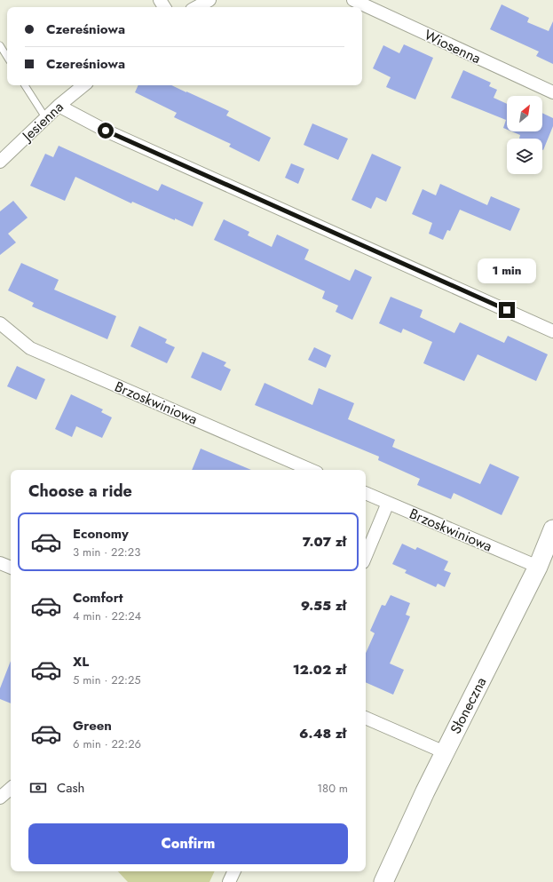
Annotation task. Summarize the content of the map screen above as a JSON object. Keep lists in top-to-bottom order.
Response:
{
  "streets": {
    "street": [
      "Wiosenna",
      "Jesienna",
      "Brzoskwiniowa",
      "Słoneczna"
    ]
  },
  "crossings": [
    ["Brzoskwiniowa", "Słoneczna"]
  ],
  "north": "top right",
  "page": {
    "banner": ["Czereśniowa", "Czereśniowa"],
    "bubble": "1 min",
    "heading": "Choose a ride",
    "list": [
      {
        "name": "Economy",
        "note": "3 min · 22:23",
        "value": "7.07 zł"
      },
      {
        "name": "Comfort",
        "note": "4 min · 22:24",
        "value": "9.55 zł"
      },
      {
        "name": "XL",
        "note": "5 min · 22:25",
        "value": "12.02 zł"
      },
      {
        "name": "Green",
        "note": "6 min · 22:26",
        "value": "6.48 zł"
      }
    ],
    "pay": ["Cash", "180 m"],
    "buttons": "Confirm"
  }
}
